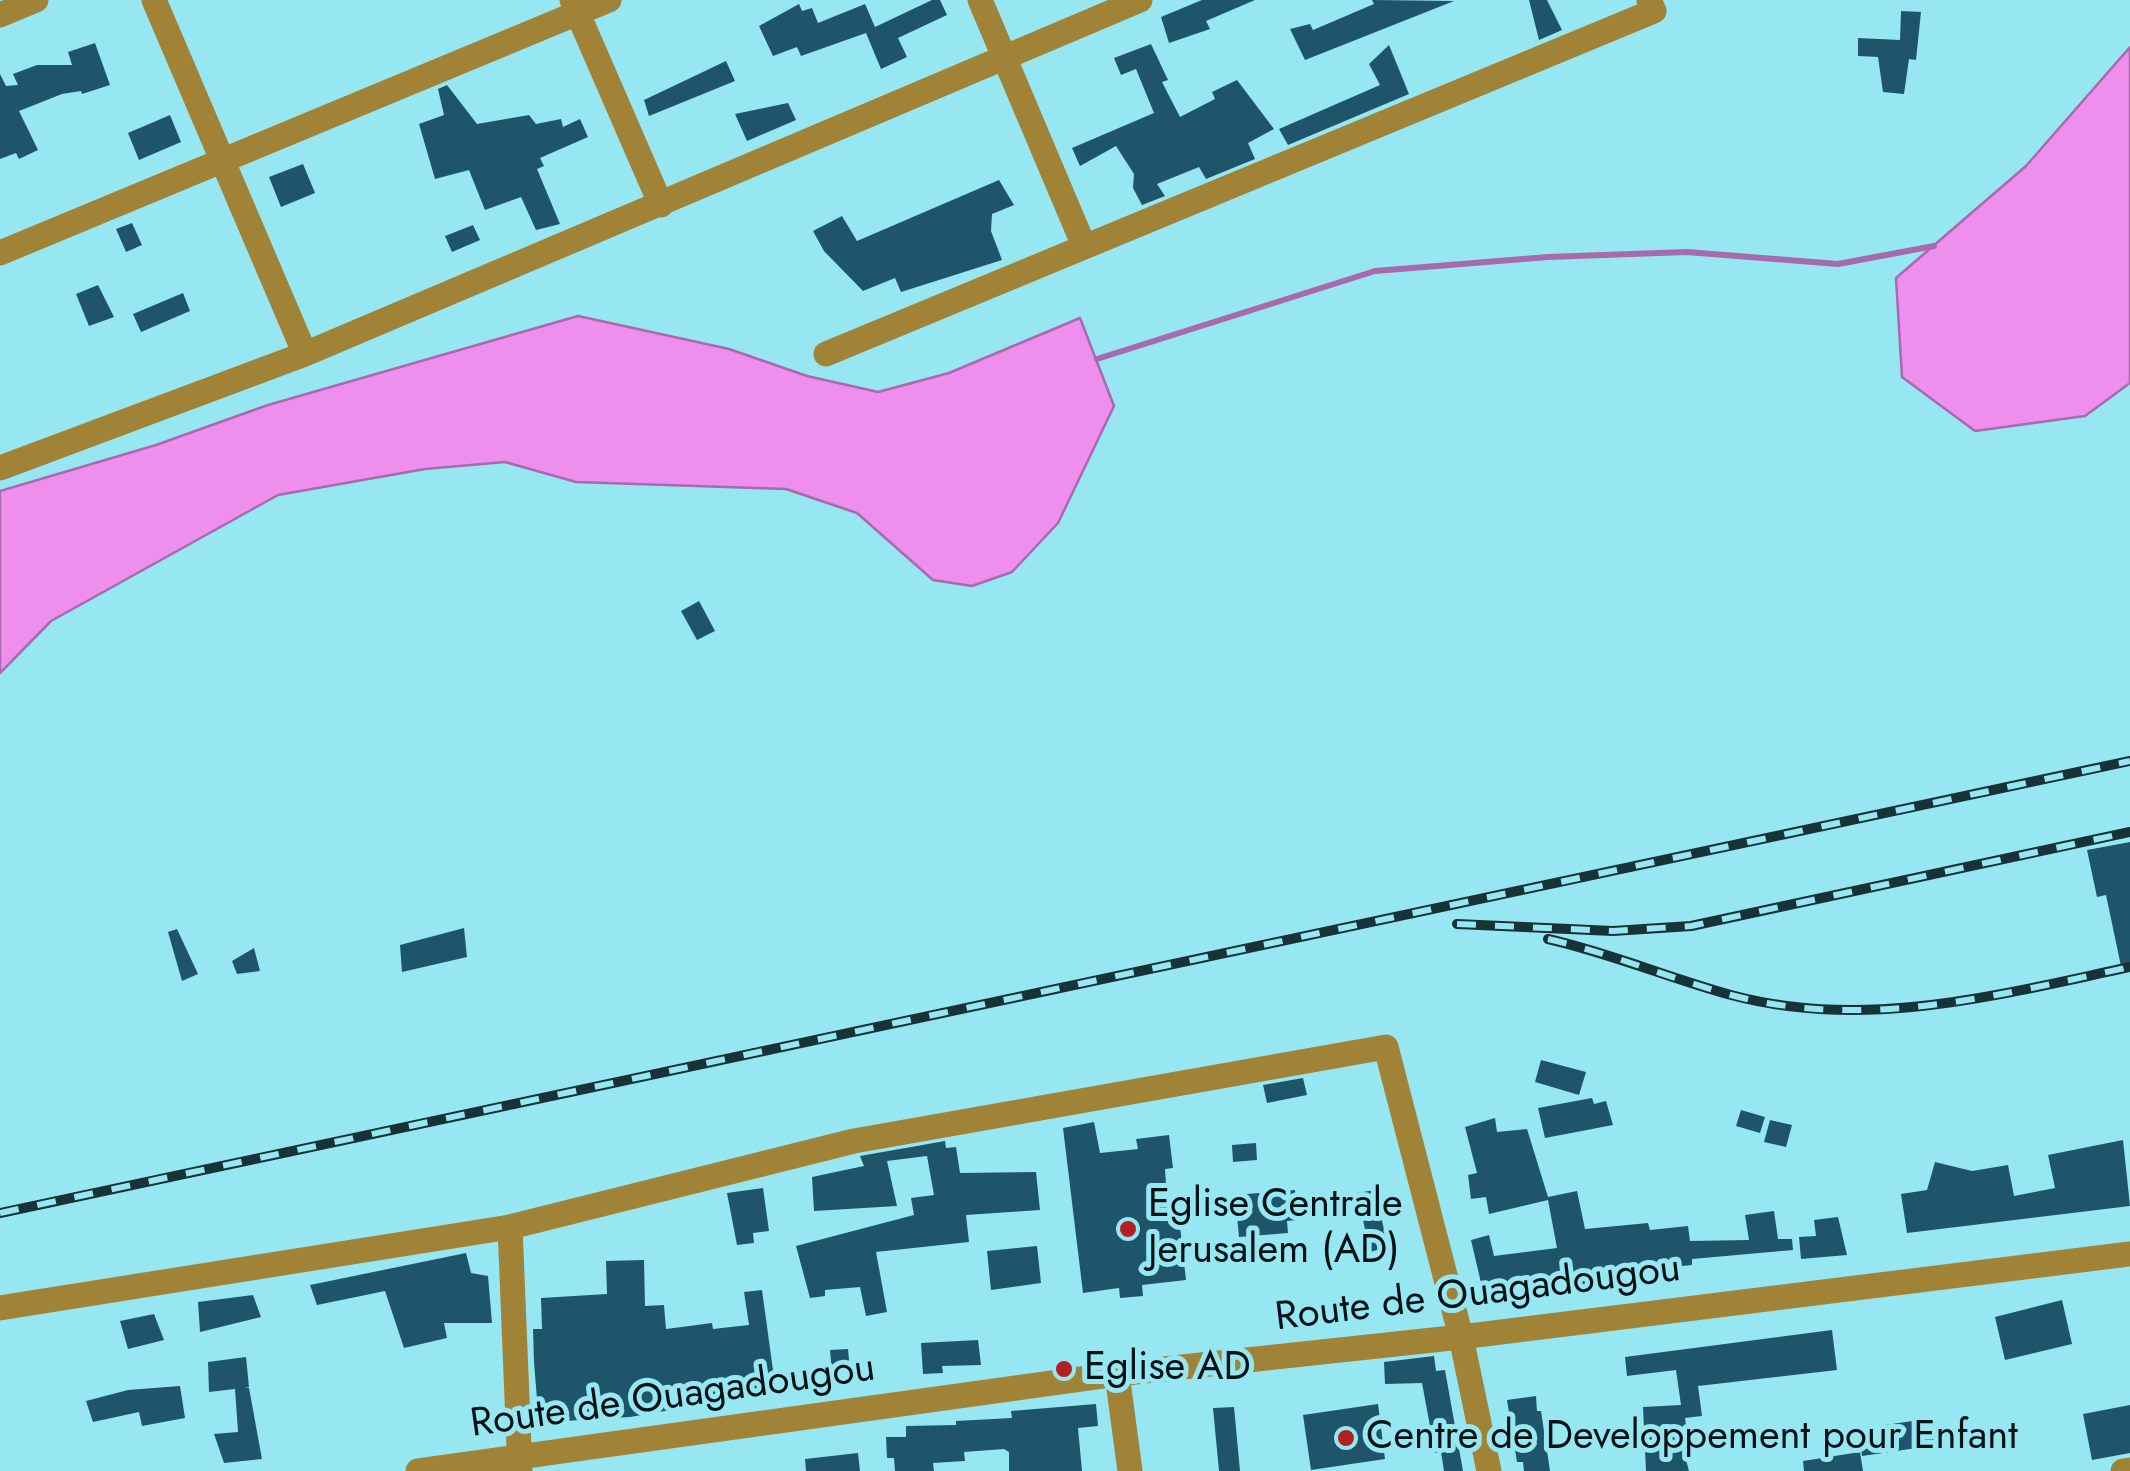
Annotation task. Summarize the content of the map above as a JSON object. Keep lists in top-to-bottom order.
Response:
{
  "streets": {
    "street": ["Route de Ouagadougou"]
  },
  "places": ["Eglise Centrale Jerusalem (AD)", "Eglise AD", "Centre de Developpement pour Enfant"]
}
